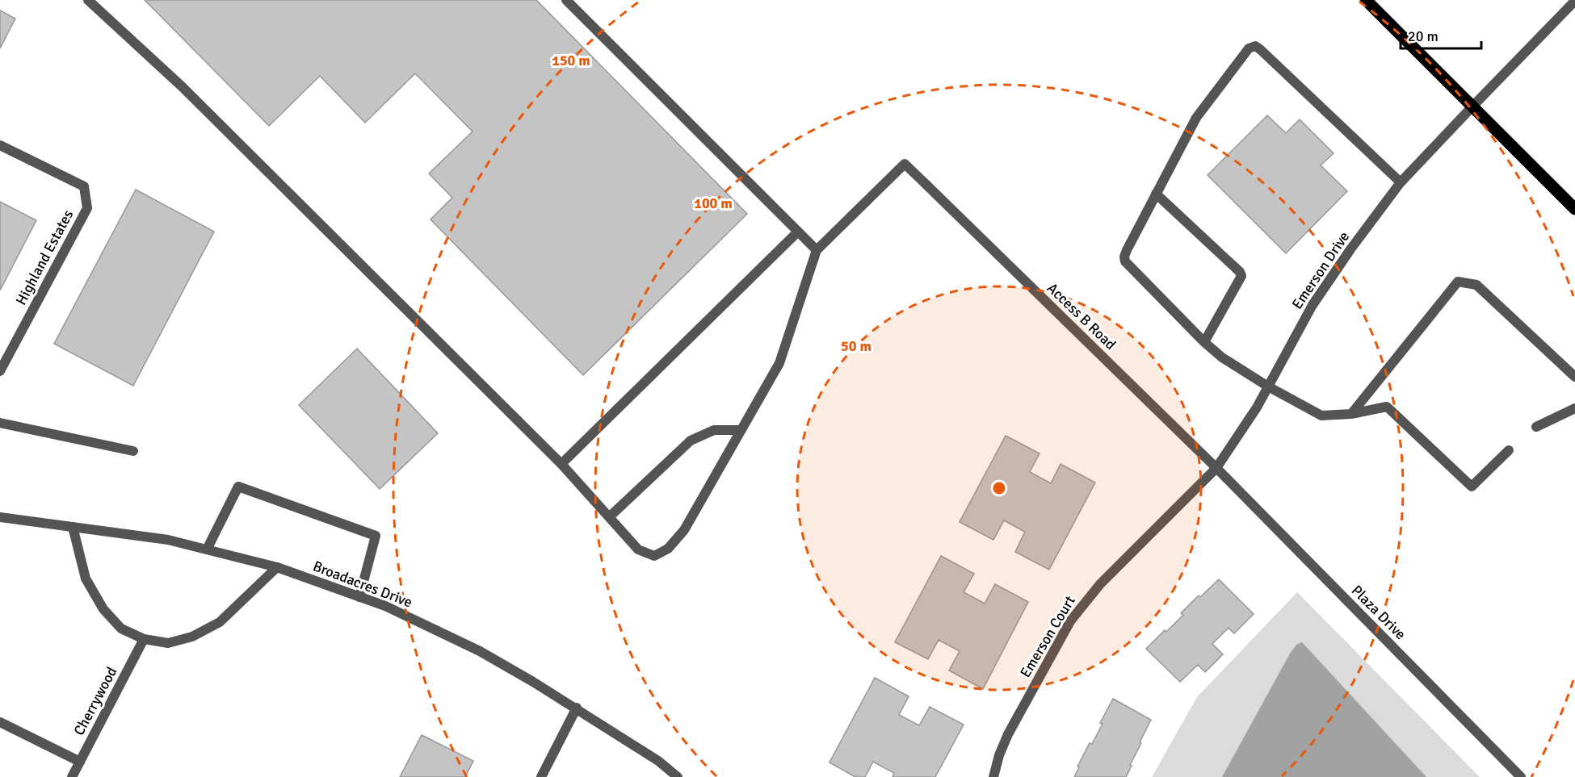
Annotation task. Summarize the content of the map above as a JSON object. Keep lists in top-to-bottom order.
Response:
{
  "streets": {
    "street": [
      "Highland Estates",
      "Emerson Drive",
      "Access B Road",
      "Broadacres Drive",
      "Plaza Drive",
      "Emerson Court",
      "Cherrywood"
    ]
  },
  "crossings": [
    ["Emerson Drive", "Access B Road"],
    ["Emerson Drive", "Plaza Drive"],
    ["Emerson Drive", "Emerson Court"],
    ["Access B Road", "Plaza Drive"],
    ["Access B Road", "Emerson Court"],
    ["Plaza Drive", "Emerson Court"]
  ],
  "scale_bar": "20 m",
  "rings": ["150 m", "100 m", "50 m"]
}
